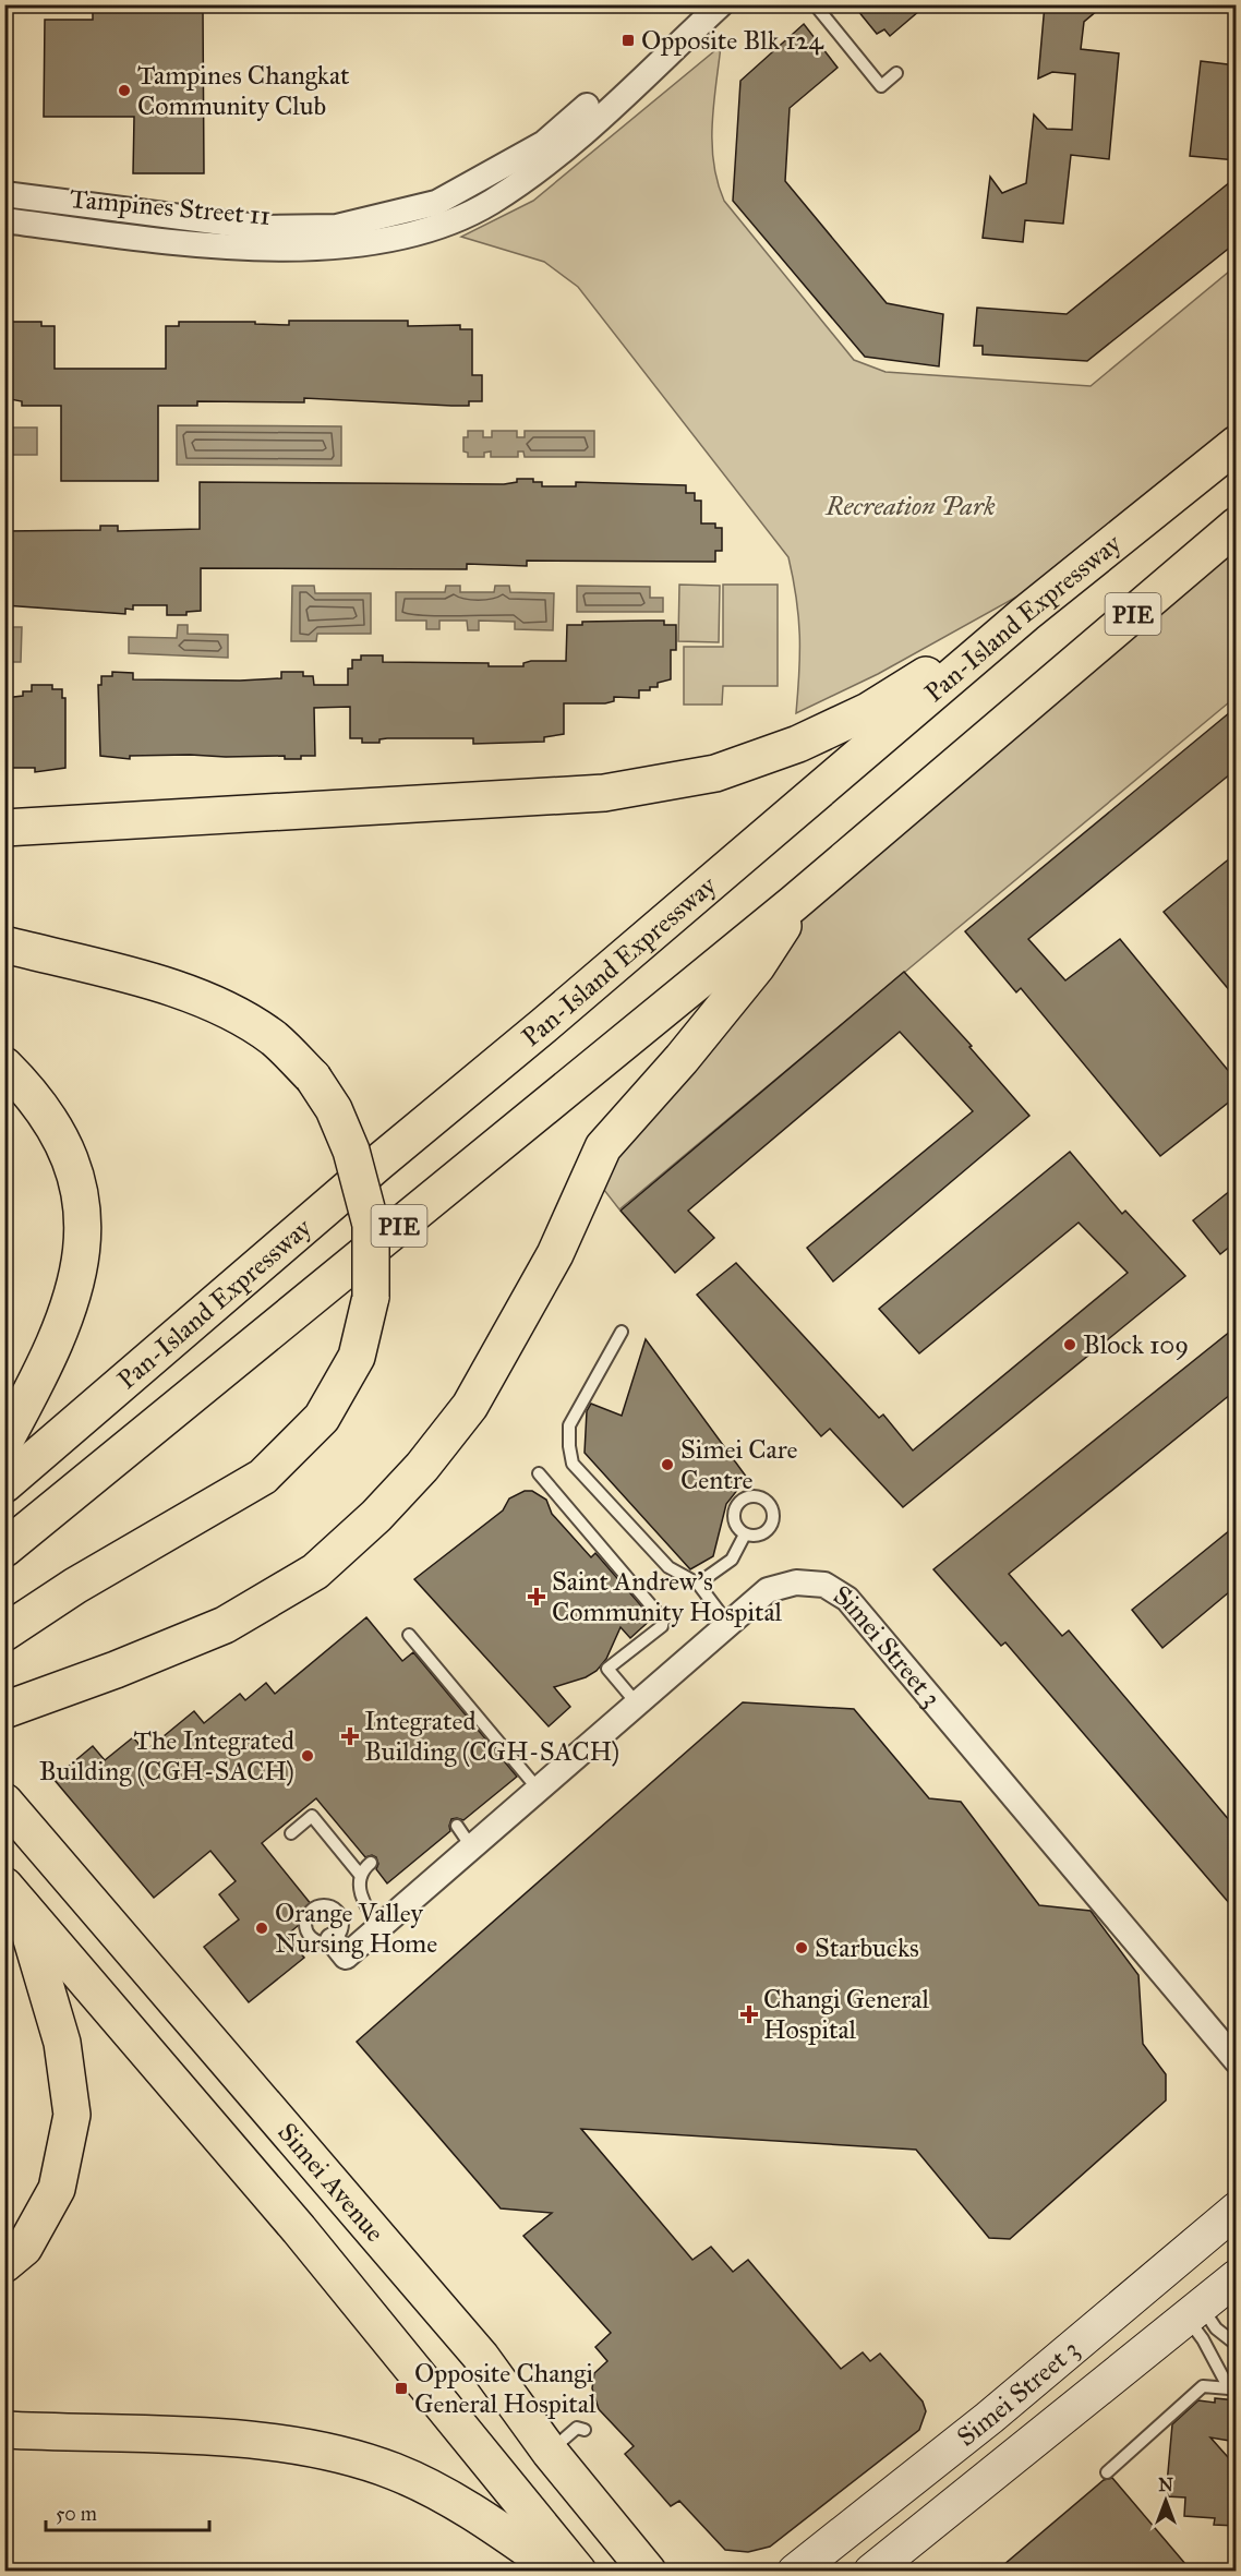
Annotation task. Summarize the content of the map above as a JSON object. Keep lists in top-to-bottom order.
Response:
{
  "streets": {
    "main road": [
      "PIE",
      "Pan-Island Expressway",
      "Simei Street 3",
      "Simei Avenue"
    ],
    "street": ["Tampines Street 11"]
  },
  "parks": ["Recreation Park"],
  "places": {
    "transit": ["Opposite Blk 124", "Opposite Changi General Hospital"],
    "other": [
      "Tampines Changkat Community Club",
      "Block 109",
      "Simei Care Centre",
      "The Integrated Building (CGH-SACH)",
      "Orange Valley Nursing Home",
      "Starbucks"
    ],
    "health": ["Saint Andrew's Community Hospital", "Integrated Building (CGH-SACH)", "Changi General Hospital"]
  },
  "scale_bar": "50 m",
  "north": "top"
}
